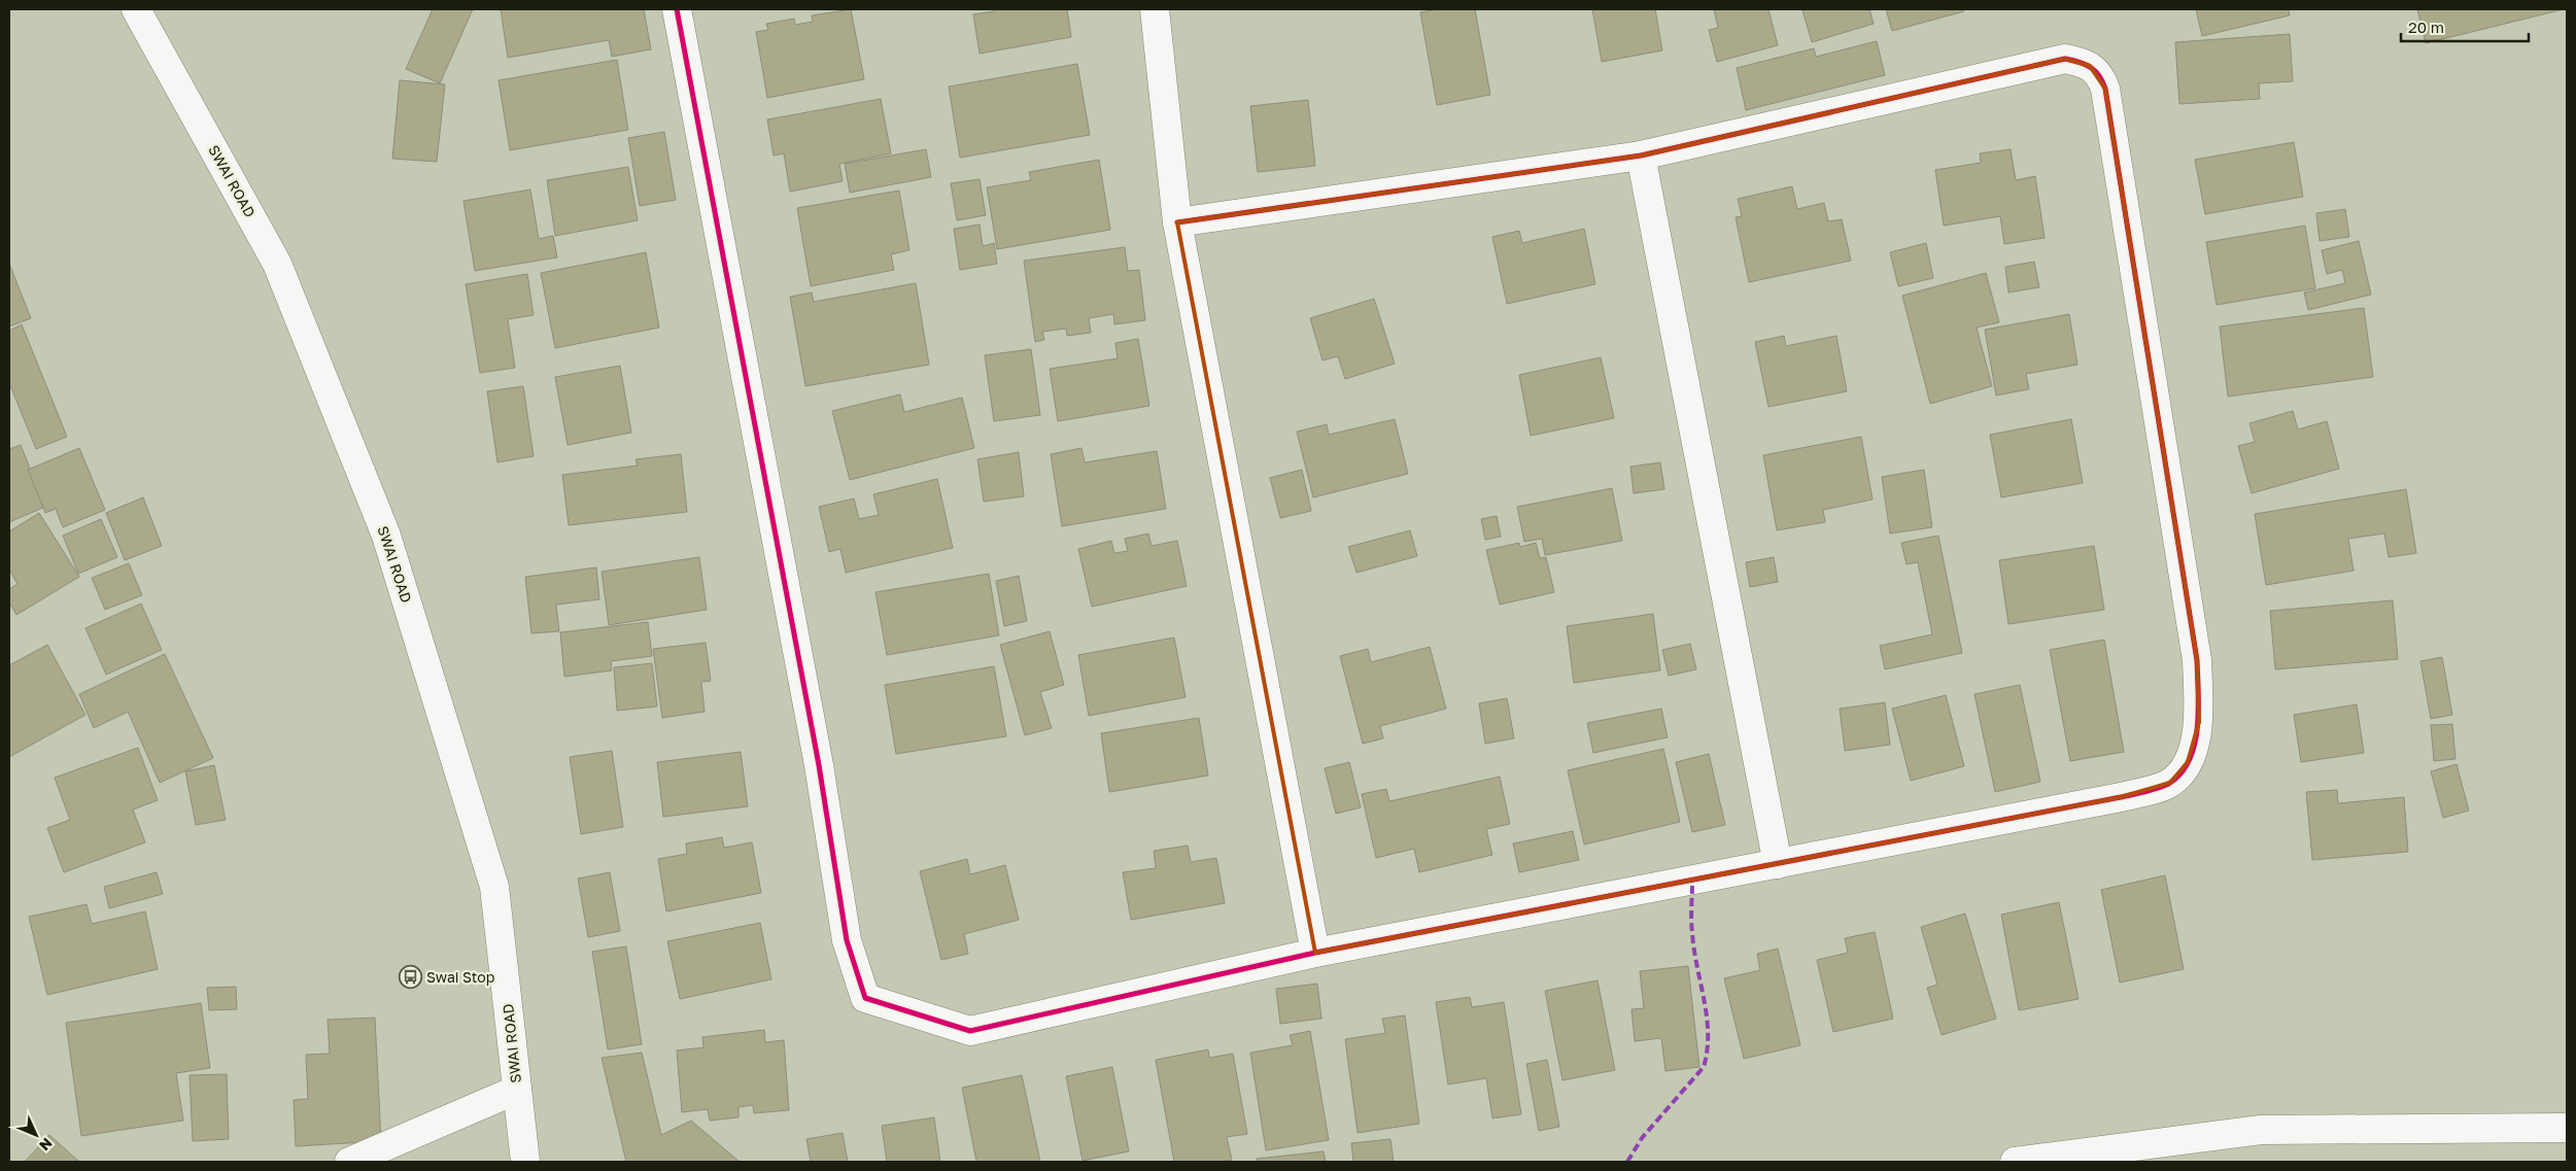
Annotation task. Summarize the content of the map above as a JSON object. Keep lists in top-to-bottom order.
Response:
{
  "streets": {
    "street": ["SWAI ROAD"]
  },
  "places": {
    "bus stop": ["Swai Stop"]
  },
  "scale_bar": "20 m",
  "north": "bottom right"
}
